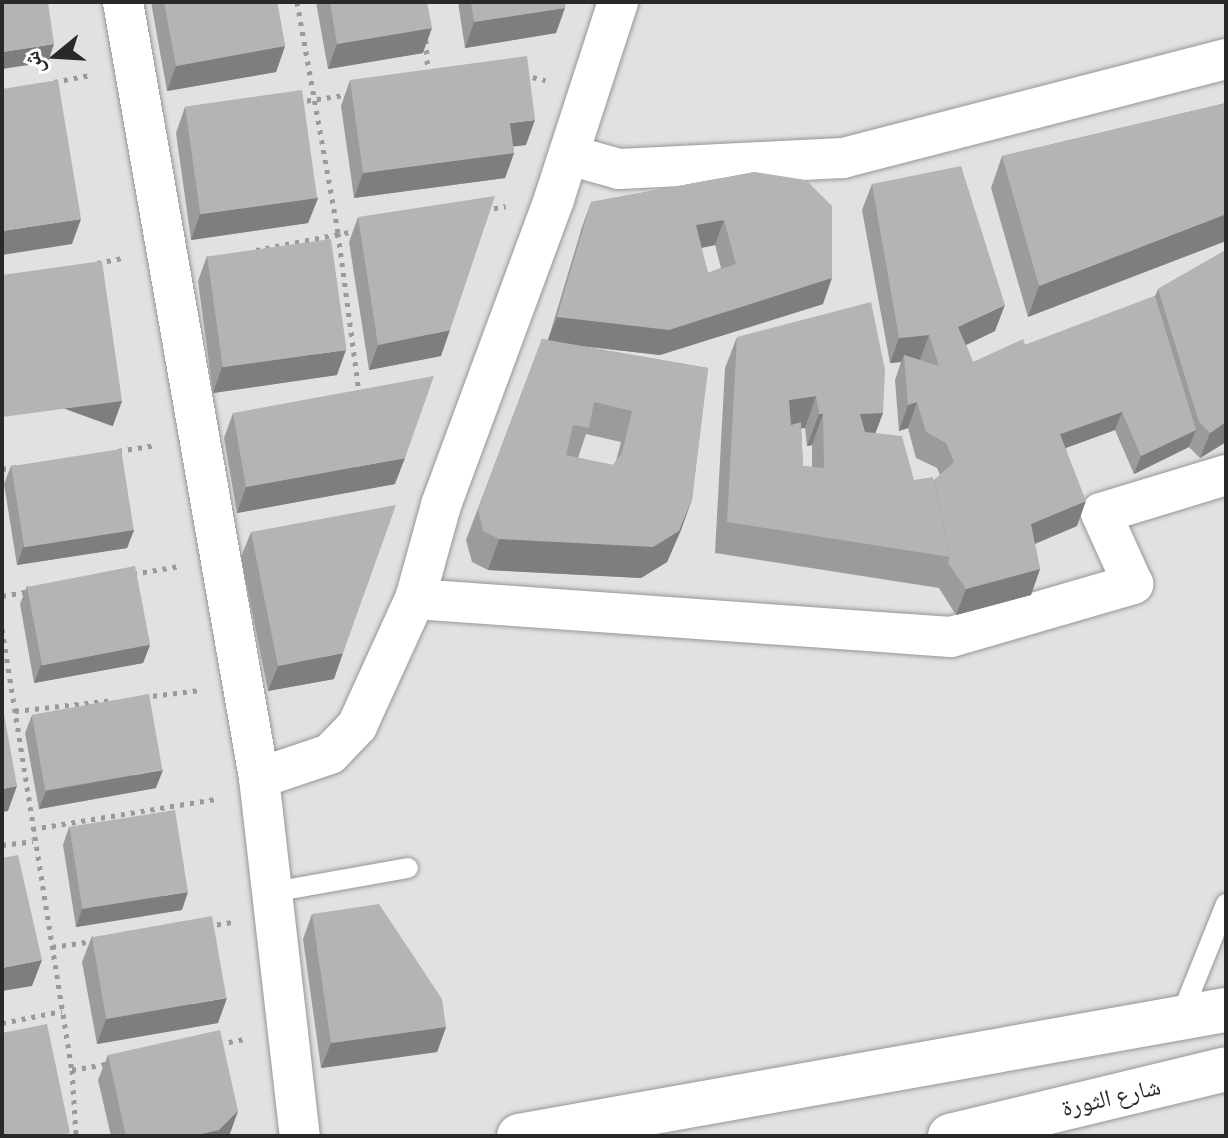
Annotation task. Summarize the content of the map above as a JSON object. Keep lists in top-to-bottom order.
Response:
{
  "streets": {
    "main road": ["شارع الثورة"]
  },
  "north": "left"
}
